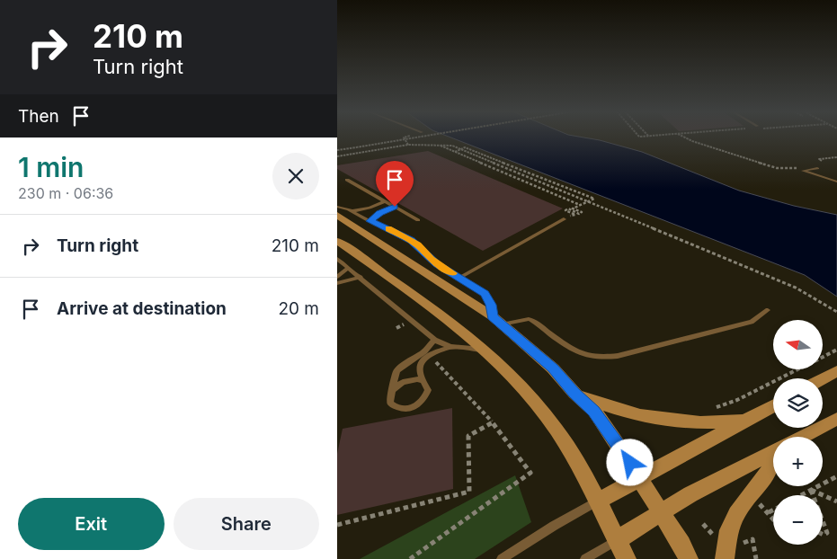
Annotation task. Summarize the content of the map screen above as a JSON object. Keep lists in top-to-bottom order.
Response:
{
  "north": "left",
  "page": {
    "turn": ["210 m", "Turn right"],
    "then": "Then",
    "heading": ["1 min", "230 m · 06:36"],
    "list": [
      {
        "name": "Turn right",
        "value": "210 m"
      },
      {
        "name": "Arrive at destination",
        "value": "20 m"
      }
    ],
    "map_buttons": ["+", "−"],
    "buttons": ["Exit", "Share"]
  }
}
